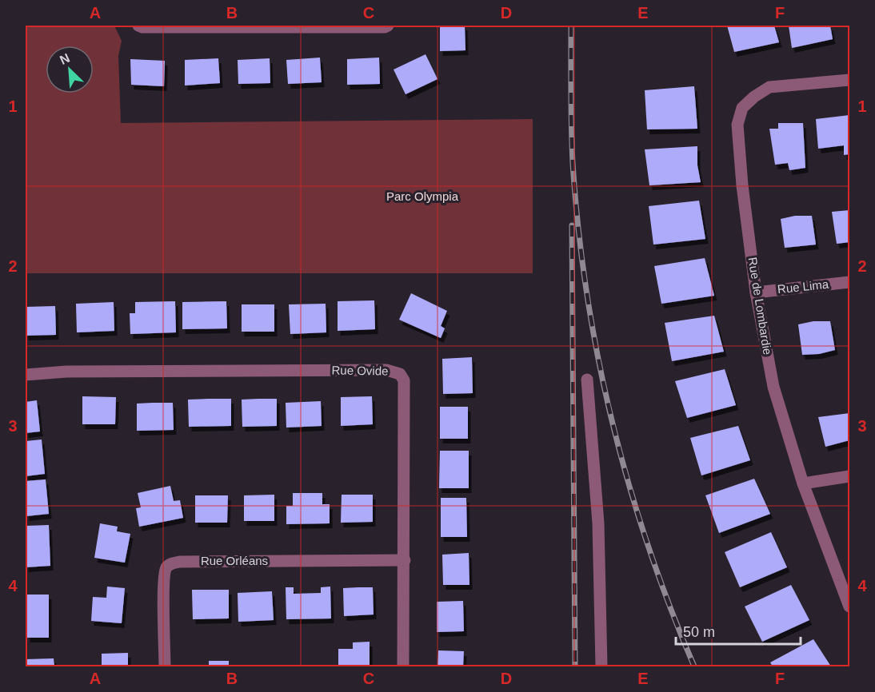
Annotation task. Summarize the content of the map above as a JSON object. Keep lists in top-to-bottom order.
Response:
{
  "streets": {
    "street": [
      "Rue Lima",
      "Rue de Lombardie",
      "Rue Ovide",
      "Rue Orléans"
    ]
  },
  "crossings": [
    ["Rue Lima", "Rue de Lombardie"],
    ["Rue Ovide", "Rue Orléans"]
  ],
  "parks": ["Parc Olympia"],
  "scale_bar": "50 m",
  "north": "top left",
  "grid": {
    "columns": [
      "A",
      "B",
      "C",
      "D",
      "E",
      "F"
    ],
    "rows": [
      "1",
      "2",
      "3",
      "4"
    ]
  }
}
